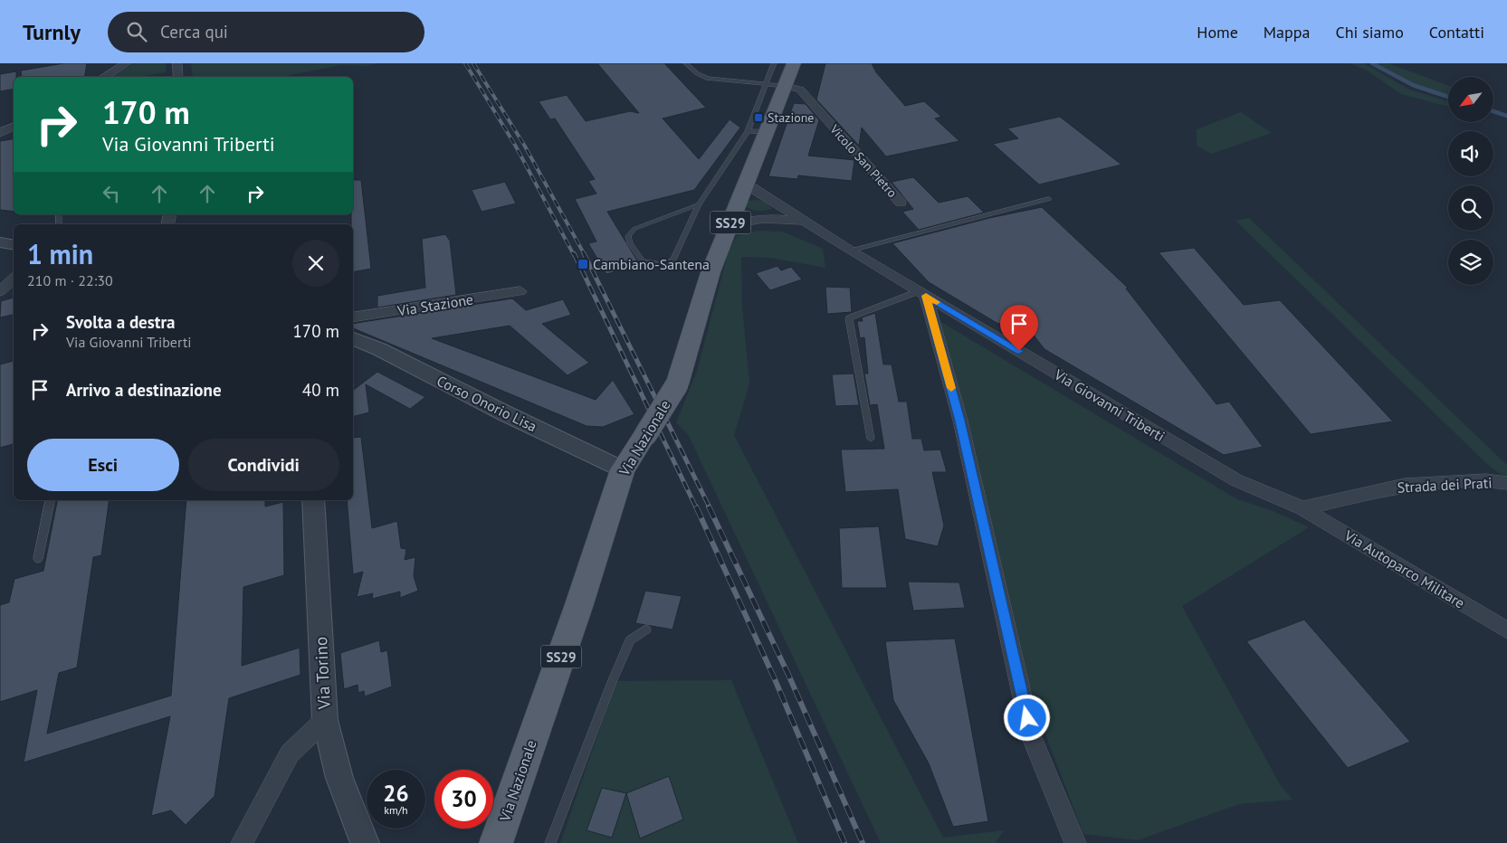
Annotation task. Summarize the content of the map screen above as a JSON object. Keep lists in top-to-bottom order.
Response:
{
  "streets": {
    "main road": ["SS29", "Via Nazionale"],
    "street": [
      "Vicolo San Pietro",
      "Via Stazione",
      "Corso Onorio Lisa",
      "Via Giovanni Triberti",
      "Strada dei Prati",
      "Via Autoparco Militare",
      "Via Torino"
    ]
  },
  "crossings": [
    ["Vicolo San Pietro", "Via Nazionale"],
    ["Corso Onorio Lisa", "Via Nazionale"],
    ["Via Giovanni Triberti", "Via Nazionale"],
    ["Via Giovanni Triberti", "Strada dei Prati"],
    ["Via Giovanni Triberti", "Via Autoparco Militare"],
    ["Strada dei Prati", "Via Autoparco Militare"]
  ],
  "places": {
    "transit": ["Stazione", "Cambiano-Santena"]
  },
  "north": "bottom left",
  "page": {
    "header": "Turnly",
    "search": "Cerca qui",
    "nav": [
      "Home",
      "Mappa",
      "Chi siamo",
      "Contatti"
    ],
    "turn": ["170 m", "Via Giovanni Triberti"],
    "heading": ["1 min", "210 m · 22:30"],
    "list": [
      {
        "name": "Svolta a destra",
        "note": "Via Giovanni Triberti",
        "value": "170 m"
      },
      {
        "name": "Arrivo a destinazione",
        "value": "40 m"
      }
    ],
    "buttons": ["Esci", "Condividi"],
    "speed": "26 km/h",
    "limit": "30"
  }
}
